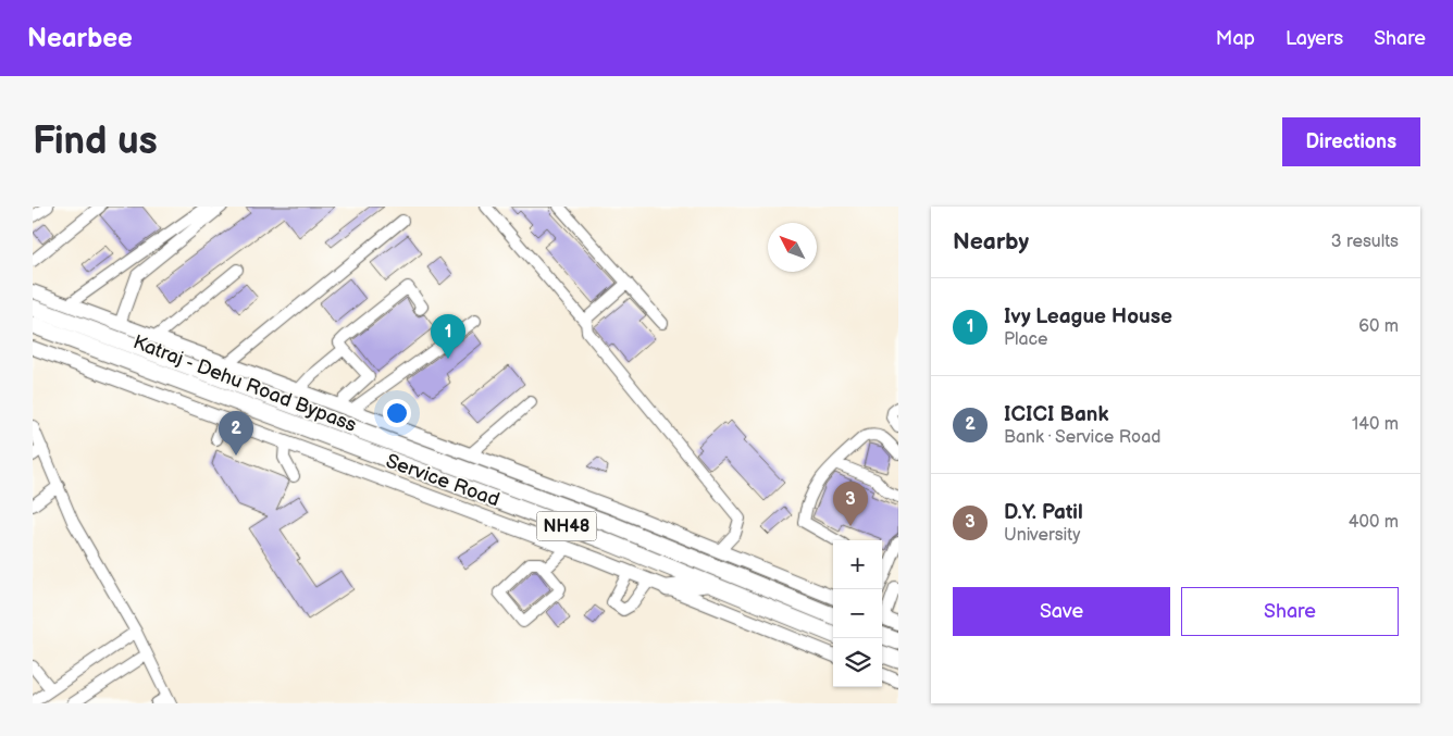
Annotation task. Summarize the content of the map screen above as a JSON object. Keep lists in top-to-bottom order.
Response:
{
  "streets": {
    "highway": ["Katraj - Dehu Road Bypass", "NH48"],
    "main road": ["Service Road"]
  },
  "north": "top left",
  "page": {
    "header": "Nearbee",
    "nav": ["Map", "Layers", "Share"],
    "buttons": [
      "Directions",
      ["Save", "Share"]
    ],
    "title": "Find us",
    "heading": ["Nearby", "3 results"],
    "list": [
      {
        "mark": "1",
        "name": "Ivy League House",
        "note": "Place",
        "value": "60 m"
      },
      {
        "mark": "2",
        "name": "ICICI Bank",
        "note": "Bank · Service Road",
        "value": "140 m"
      },
      {
        "mark": "3",
        "name": "D.Y. Patil",
        "note": "University",
        "value": "400 m"
      }
    ],
    "pins": ["1", "2", "3"],
    "map_buttons": ["+", "−"]
  }
}
